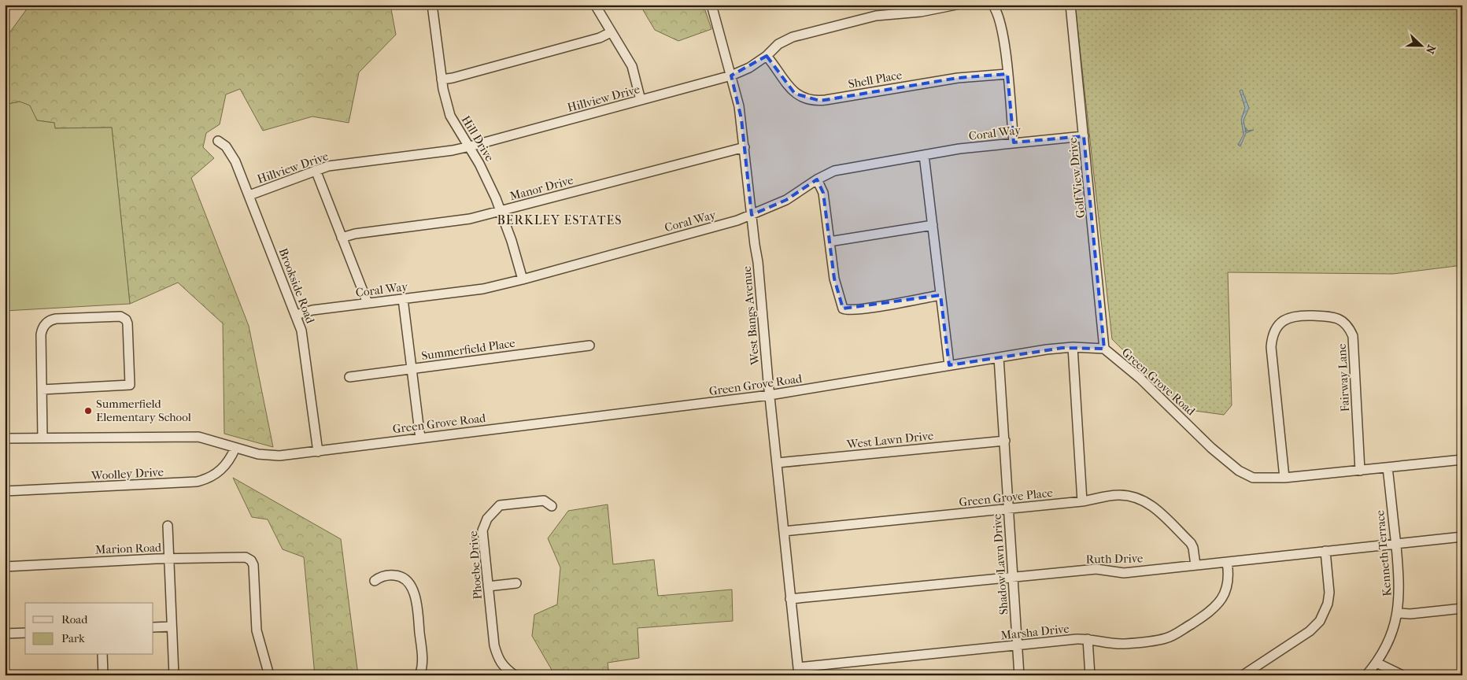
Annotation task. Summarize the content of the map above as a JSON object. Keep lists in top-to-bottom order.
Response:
{
  "streets": {
    "street": [
      "Shell Place",
      "Hillview Drive",
      "Coral Way",
      "Hill Drive",
      "Golf View Drive",
      "Manor Drive",
      "Brookside Road",
      "West Bangs Avenue",
      "Summerfield Place",
      "Fairway Lane",
      "Green Grove Road",
      "West Lawn Drive",
      "Woolley Drive",
      "Green Grove Place",
      "Marion Road",
      "Kenneth Terrace",
      "Ruth Drive",
      "Shadow Lawn Drive",
      "Phoebe Drive",
      "Marsha Drive"
    ]
  },
  "crossings": [
    ["Shell Place", "Hillview Drive"],
    ["Hillview Drive", "Hill Drive"],
    ["Hillview Drive", "Brookside Road"],
    ["Hillview Drive", "West Bangs Avenue"],
    ["Coral Way", "Hill Drive"],
    ["Coral Way", "Golf View Drive"],
    ["Coral Way", "Brookside Road"],
    ["Coral Way", "West Bangs Avenue"],
    ["Hill Drive", "Manor Drive"],
    ["Golf View Drive", "Green Grove Road"],
    ["Manor Drive", "West Bangs Avenue"],
    ["Brookside Road", "Green Grove Road"],
    ["West Bangs Avenue", "Green Grove Road"],
    ["West Bangs Avenue", "West Lawn Drive"],
    ["West Bangs Avenue", "Green Grove Place"],
    ["West Bangs Avenue", "Ruth Drive"],
    ["West Bangs Avenue", "Marsha Drive"],
    ["Fairway Lane", "Green Grove Road"],
    ["Green Grove Road", "Woolley Drive"],
    ["Green Grove Road", "Kenneth Terrace"],
    ["Green Grove Road", "Shadow Lawn Drive"],
    ["West Lawn Drive", "Shadow Lawn Drive"],
    ["Green Grove Place", "Ruth Drive"],
    ["Green Grove Place", "Shadow Lawn Drive"],
    ["Kenneth Terrace", "Ruth Drive"],
    ["Ruth Drive", "Shadow Lawn Drive"],
    ["Ruth Drive", "Marsha Drive"],
    ["Shadow Lawn Drive", "Marsha Drive"]
  ],
  "districts": ["BERKLEY ESTATES"],
  "places": ["Summerfield Elementary School"],
  "legend": ["Road", "Park"],
  "north": "right"
}
